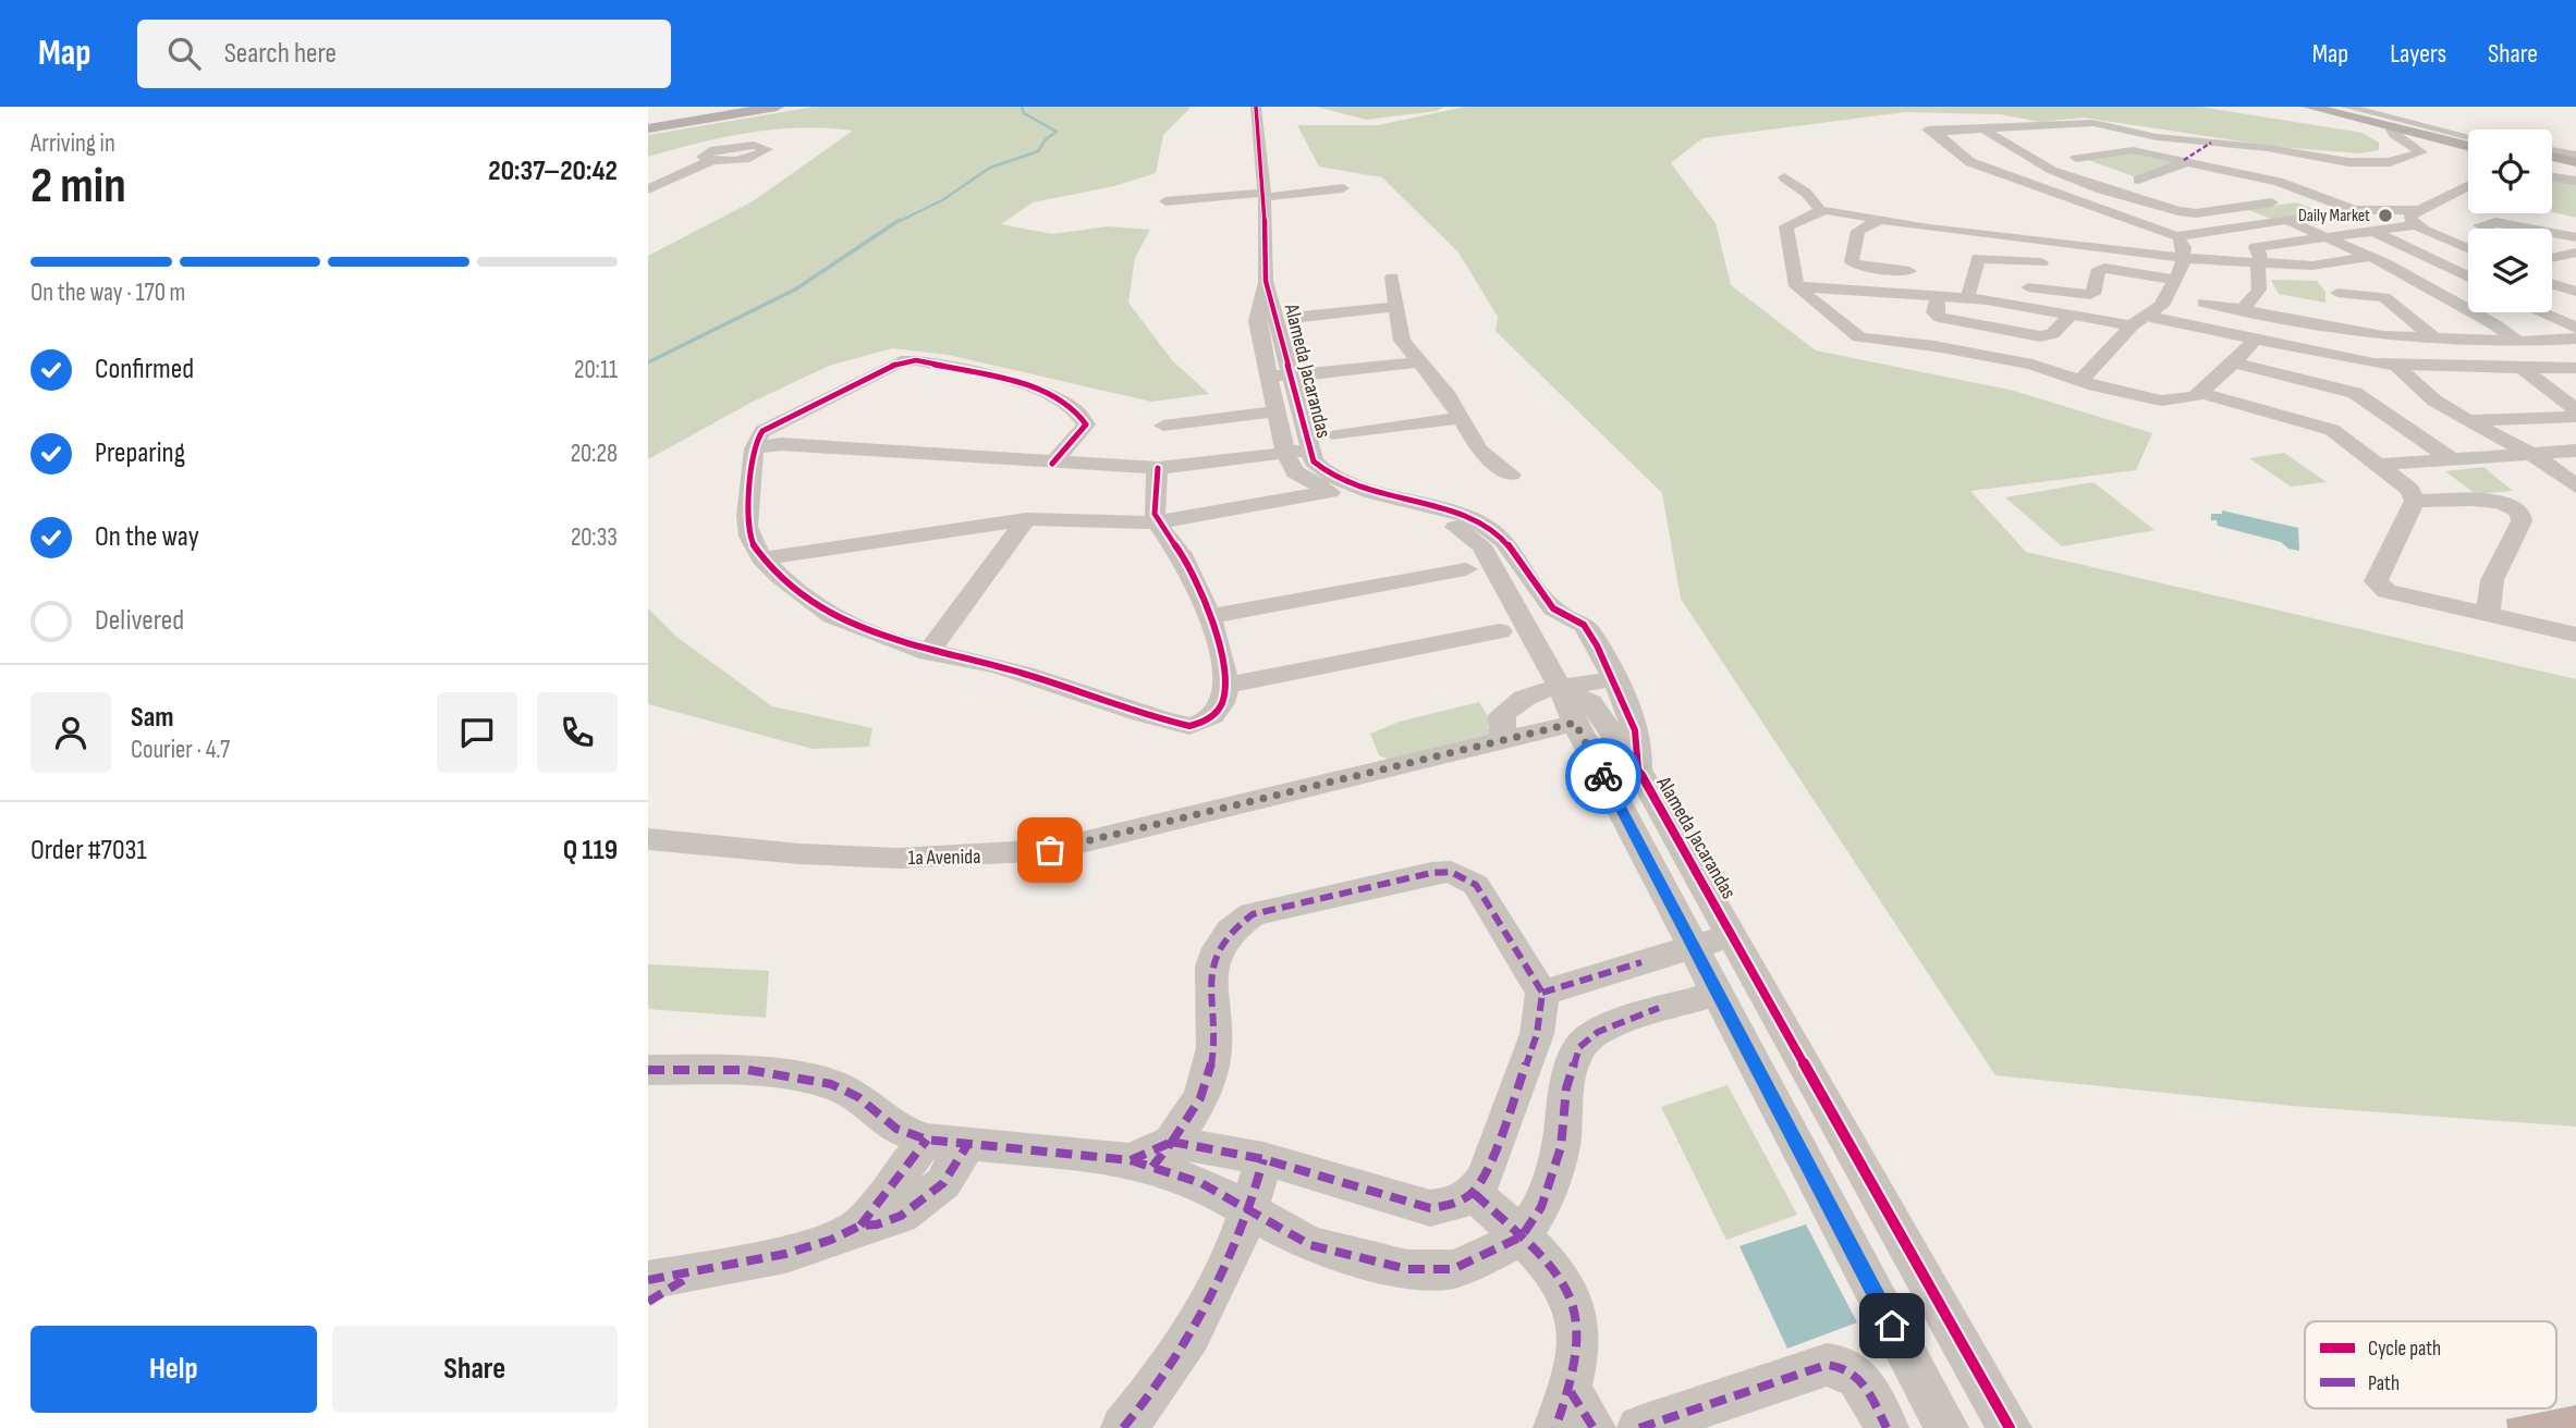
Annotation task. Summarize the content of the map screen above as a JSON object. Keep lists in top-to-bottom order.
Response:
{
  "streets": {
    "street": ["Alameda Jacarandas", "1a Avenida"]
  },
  "crossings": [
    ["Alameda Jacarandas", "1a Avenida"]
  ],
  "places": ["Daily Market"],
  "legend": ["Cycle path", "Path"],
  "page": {
    "header": "Map",
    "search": "Search here",
    "nav": ["Map", "Layers", "Share"],
    "heading": ["2 min", "Arriving in", "20:37–20:42"],
    "panel": [
      "Sam",
      "Courier · 4.7",
      "Order #7031",
      "Q 119"
    ],
    "bar": "On the way · 170 m",
    "list": [
      ["Confirmed", "20:11"],
      ["Preparing", "20:28"],
      ["On the way", "20:33"],
      "Delivered"
    ],
    "buttons": ["Help", "Share"]
  }
}
